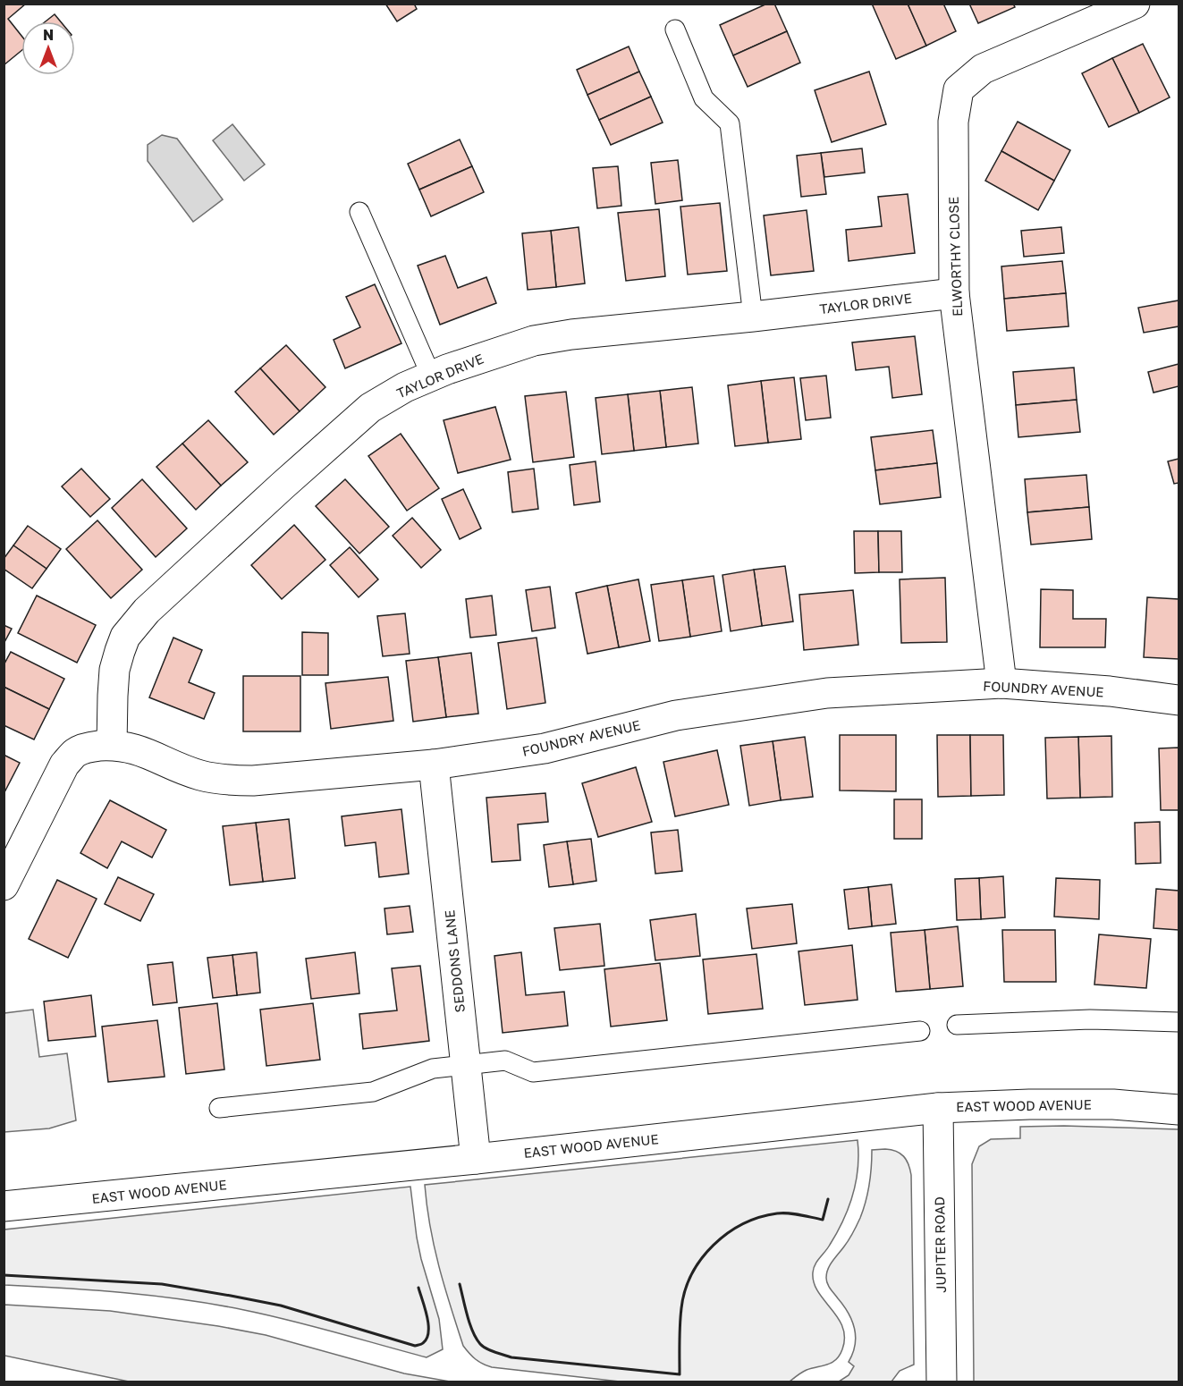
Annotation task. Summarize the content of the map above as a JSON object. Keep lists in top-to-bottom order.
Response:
{
  "streets": {
    "street": [
      "ELWORTHY CLOSE",
      "TAYLOR DRIVE",
      "FOUNDRY AVENUE",
      "SEDDONS LANE",
      "EAST WOOD AVENUE",
      "JUPITER ROAD"
    ]
  },
  "crossings": [
    ["ELWORTHY CLOSE", "TAYLOR DRIVE"],
    ["ELWORTHY CLOSE", "FOUNDRY AVENUE"],
    ["TAYLOR DRIVE", "FOUNDRY AVENUE"],
    ["FOUNDRY AVENUE", "SEDDONS LANE"],
    ["SEDDONS LANE", "EAST WOOD AVENUE"],
    ["EAST WOOD AVENUE", "JUPITER ROAD"]
  ],
  "north": "top"
}
